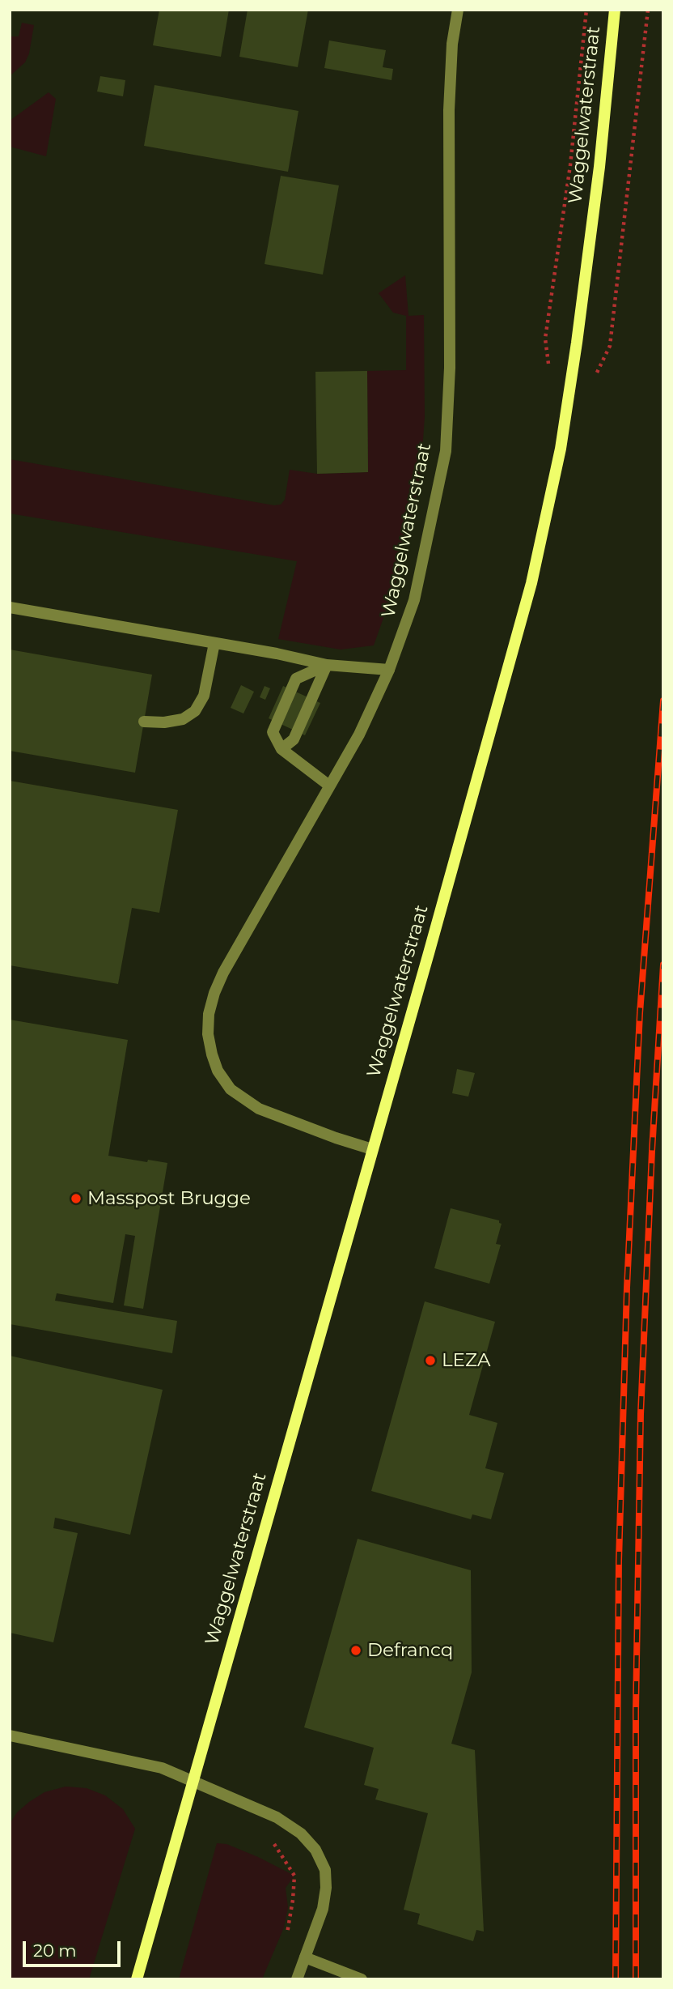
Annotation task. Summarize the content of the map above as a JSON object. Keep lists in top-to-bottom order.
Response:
{
  "streets": {
    "main road": ["Waggelwaterstraat"]
  },
  "places": ["Masspost Brugge", "LEZA", "Defrancq"],
  "scale_bar": "20 m"
}
